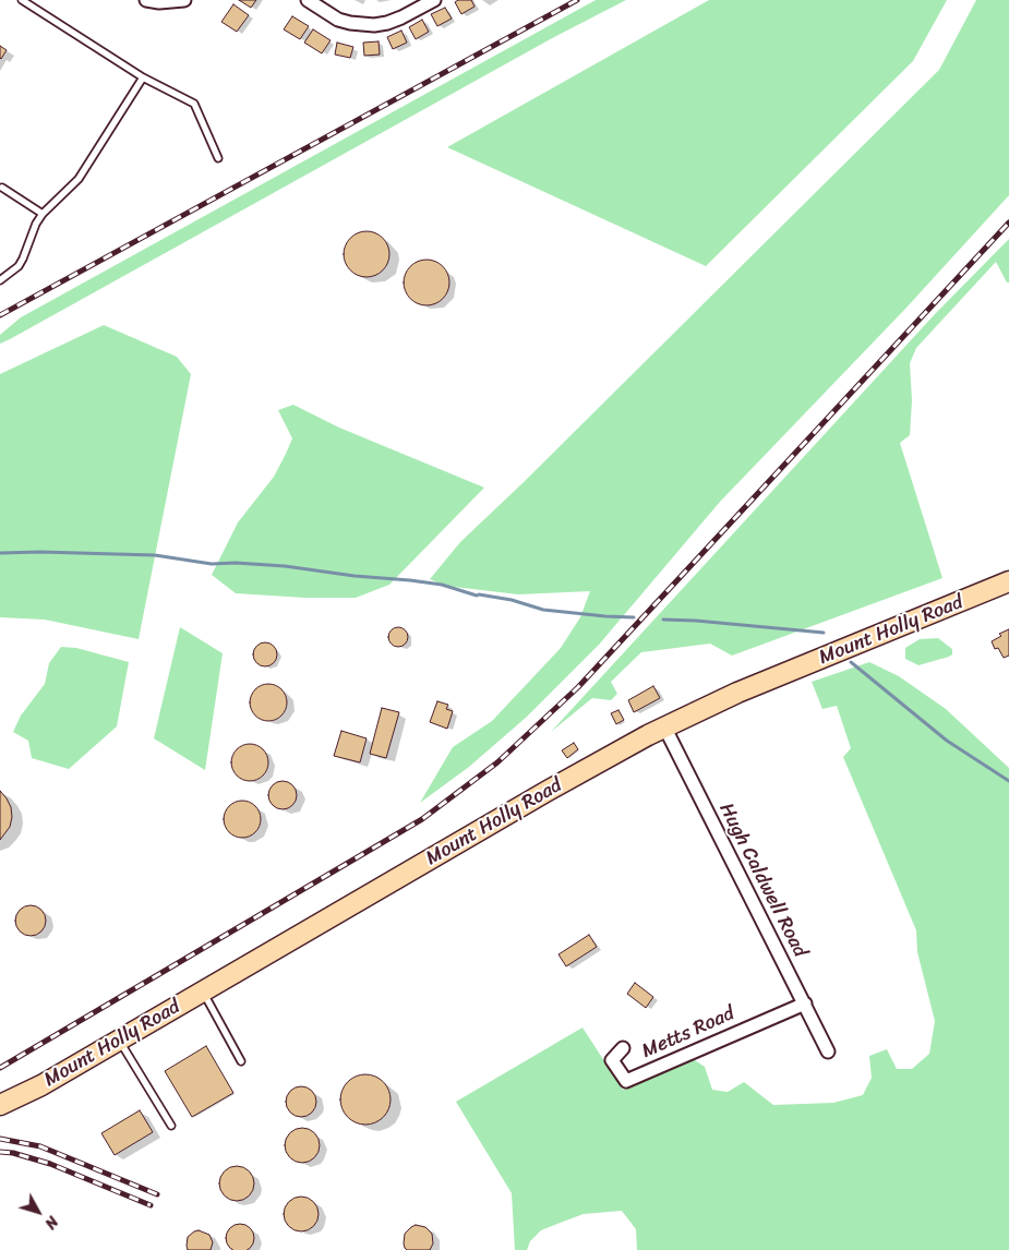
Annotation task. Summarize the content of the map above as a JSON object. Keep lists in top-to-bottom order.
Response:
{
  "streets": {
    "main road": ["Mount Holly Road"],
    "street": ["Hugh Caldwell Road", "Metts Road"]
  },
  "crossings": [
    ["Mount Holly Road", "Hugh Caldwell Road"],
    ["Hugh Caldwell Road", "Metts Road"]
  ],
  "north": "bottom right"
}
